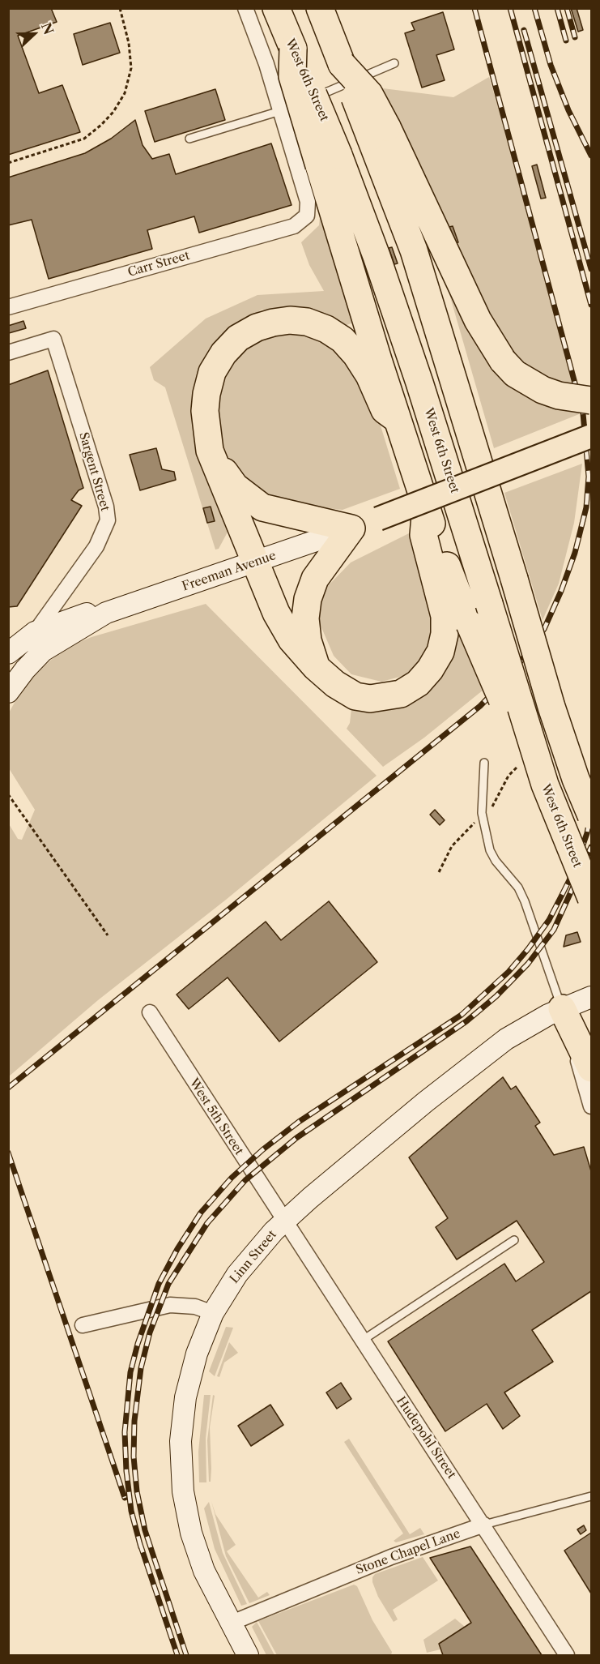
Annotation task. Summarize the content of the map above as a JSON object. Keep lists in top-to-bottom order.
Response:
{
  "streets": {
    "highway": ["West 6th Street"],
    "main road": ["Freeman Avenue", "Linn Street"],
    "street": [
      "Carr Street",
      "Sargent Street",
      "West 5th Street",
      "Hudepohl Street",
      "Stone Chapel Lane"
    ]
  },
  "crossings": [
    ["Sargent Street", "Freeman Avenue"],
    ["West 5th Street", "Linn Street"],
    ["West 5th Street", "Hudepohl Street"],
    ["Linn Street", "Hudepohl Street"],
    ["Linn Street", "Stone Chapel Lane"],
    ["Hudepohl Street", "Stone Chapel Lane"]
  ],
  "north": "right"
}
